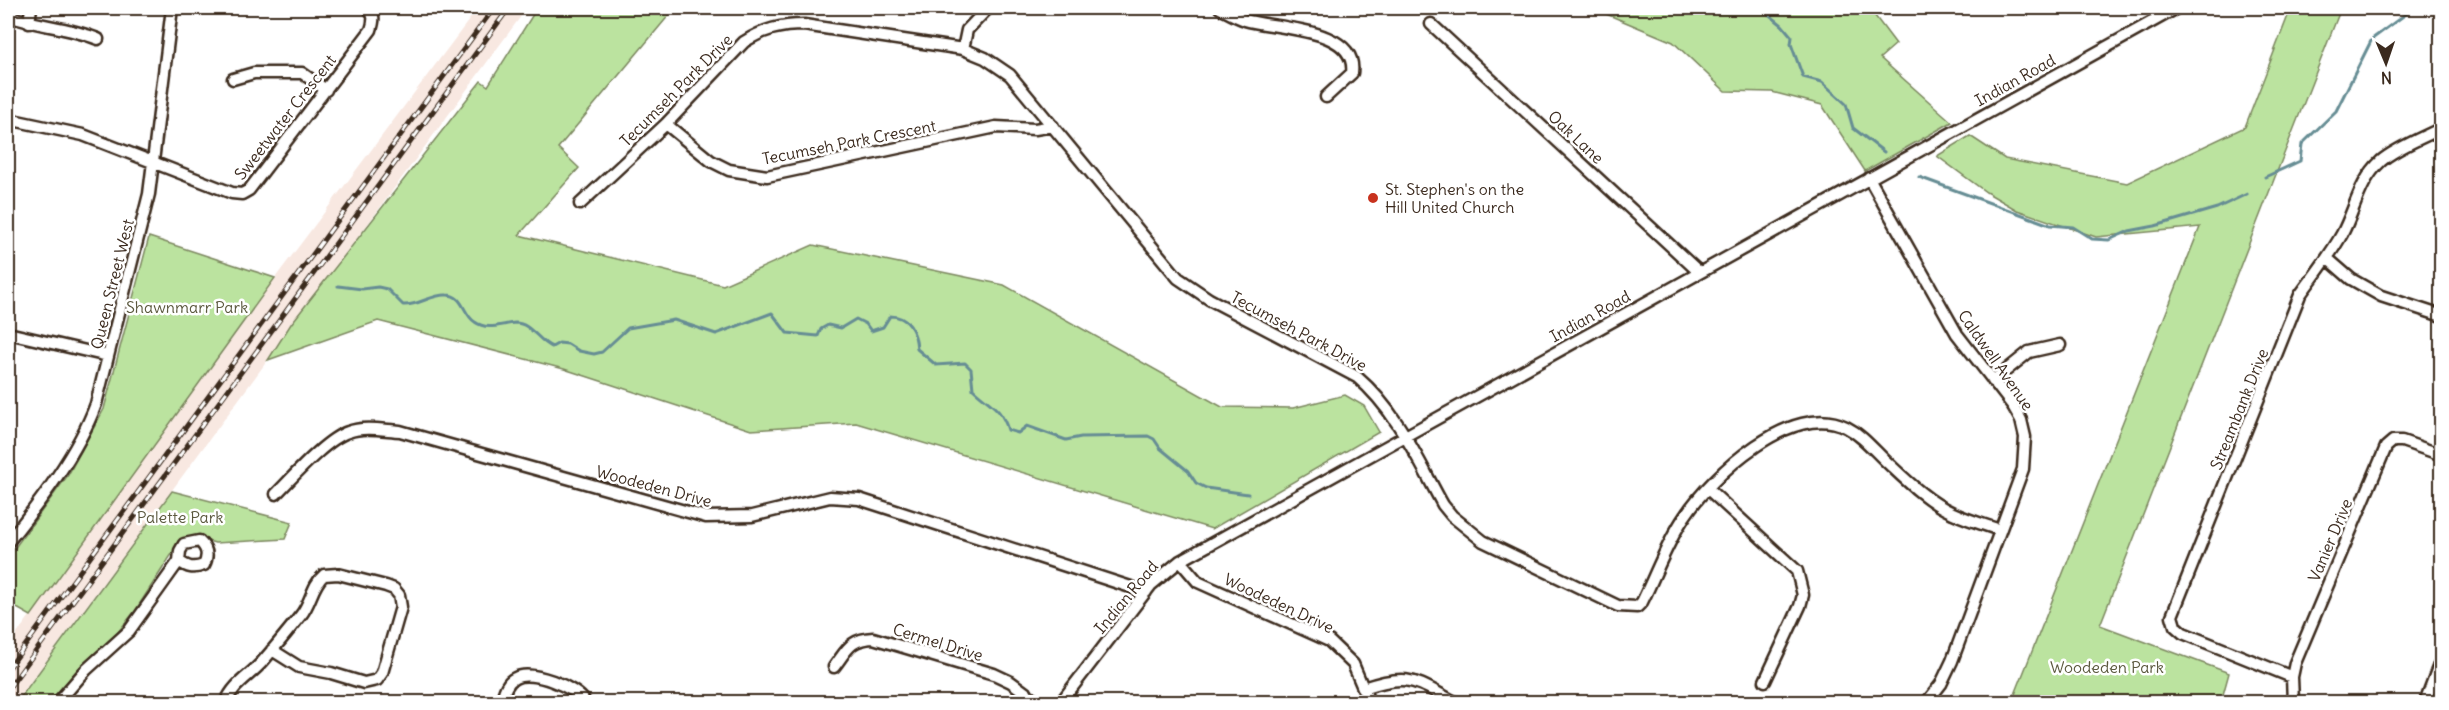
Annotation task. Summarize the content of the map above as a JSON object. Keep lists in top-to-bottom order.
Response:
{
  "streets": {
    "street": [
      "Indian Road",
      "Tecumseh Park Drive",
      "Sweetwater Crescent",
      "Oak Lane",
      "Tecumseh Park Crescent",
      "Queen Street West",
      "Caldwell Avenue",
      "Streambank Drive",
      "Woodeden Drive",
      "Vanier Drive",
      "Cermel Drive"
    ]
  },
  "crossings": [
    ["Indian Road", "Tecumseh Park Drive"],
    ["Indian Road", "Oak Lane"],
    ["Indian Road", "Caldwell Avenue"],
    ["Indian Road", "Woodeden Drive"],
    ["Tecumseh Park Drive", "Tecumseh Park Crescent"],
    ["Tecumseh Park Drive", "Caldwell Avenue"],
    ["Sweetwater Crescent", "Queen Street West"],
    ["Streambank Drive", "Vanier Drive"]
  ],
  "parks": ["Shawnmarr Park", "Palette Park", "Woodeden Park"],
  "places": ["St. Stephen's on the Hill United Church"],
  "north": "bottom"
}
